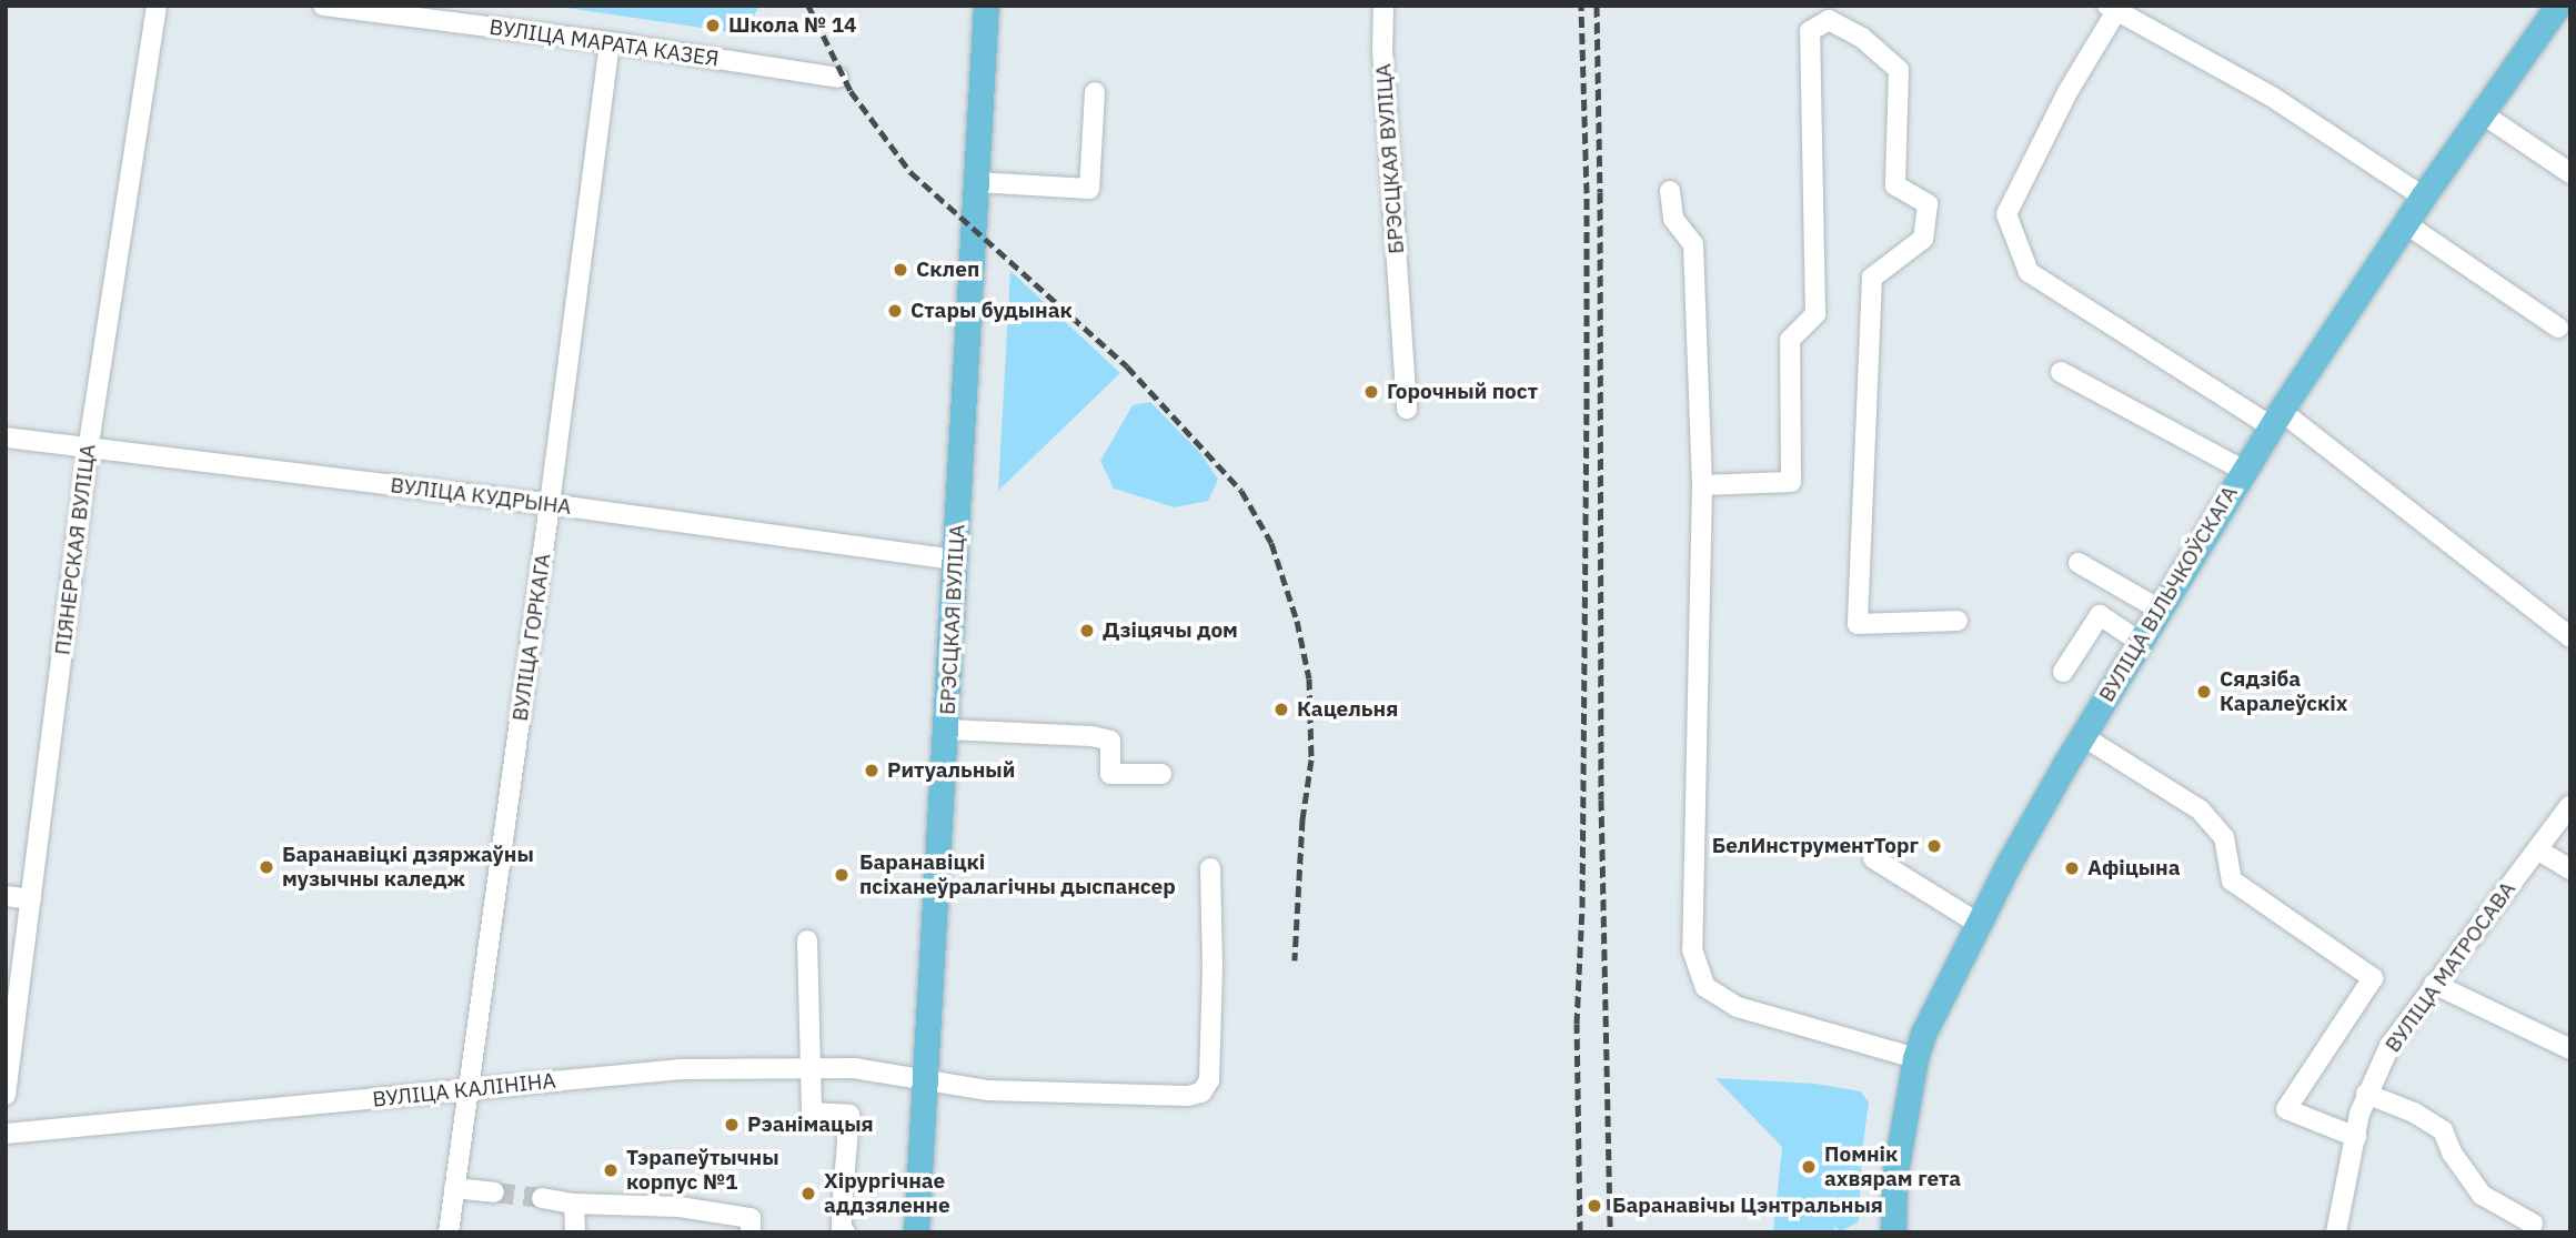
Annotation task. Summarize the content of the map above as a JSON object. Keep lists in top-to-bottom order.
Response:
{
  "streets": {
    "main road": ["БРЭСЦКАЯ ВУЛІЦА", "ВУЛІЦА ВІЛЬЧКОЎСКАГА"],
    "street": [
      "ВУЛІЦА МАРАТА КАЗЕЯ",
      "ВУЛІЦА КУДРЫНА",
      "ПІЯНЕРСКАЯ ВУЛІЦА",
      "ВУЛІЦА ГОРКАГА",
      "ВУЛІЦА МАТРОСАВА",
      "ВУЛІЦА КАЛІНІНА"
    ]
  },
  "crossings": [
    ["ВУЛІЦА МАРАТА КАЗЕЯ", "ВУЛІЦА ГОРКАГА"],
    ["БРЭСЦКАЯ ВУЛІЦА", "ВУЛІЦА КУДРЫНА"],
    ["БРЭСЦКАЯ ВУЛІЦА", "ВУЛІЦА КАЛІНІНА"],
    ["ВУЛІЦА КУДРЫНА", "ПІЯНЕРСКАЯ ВУЛІЦА"],
    ["ВУЛІЦА КУДРЫНА", "ВУЛІЦА ГОРКАГА"],
    ["ВУЛІЦА ГОРКАГА", "ВУЛІЦА КАЛІНІНА"]
  ],
  "places": [
    "Школа № 14",
    "Склеп",
    "Стары будынак",
    "Горочный пост",
    "Дзіцячы дом",
    "Сядзіба Каралеўскіх",
    "Кацельня",
    "Ритуальный",
    "БелИнструментТорг",
    "Баранавіцкі дзяржаўны музычны каледж",
    "Афіцына",
    "Баранавіцкі псіханеўралагічны дыспансер",
    "Рэанімацыя",
    "Помнік ахвярам гета",
    "Тэрапеўтычны корпус №1",
    "Хірургічнае аддзяленне",
    "Баранавічы Цэнтральныя"
  ]
}
